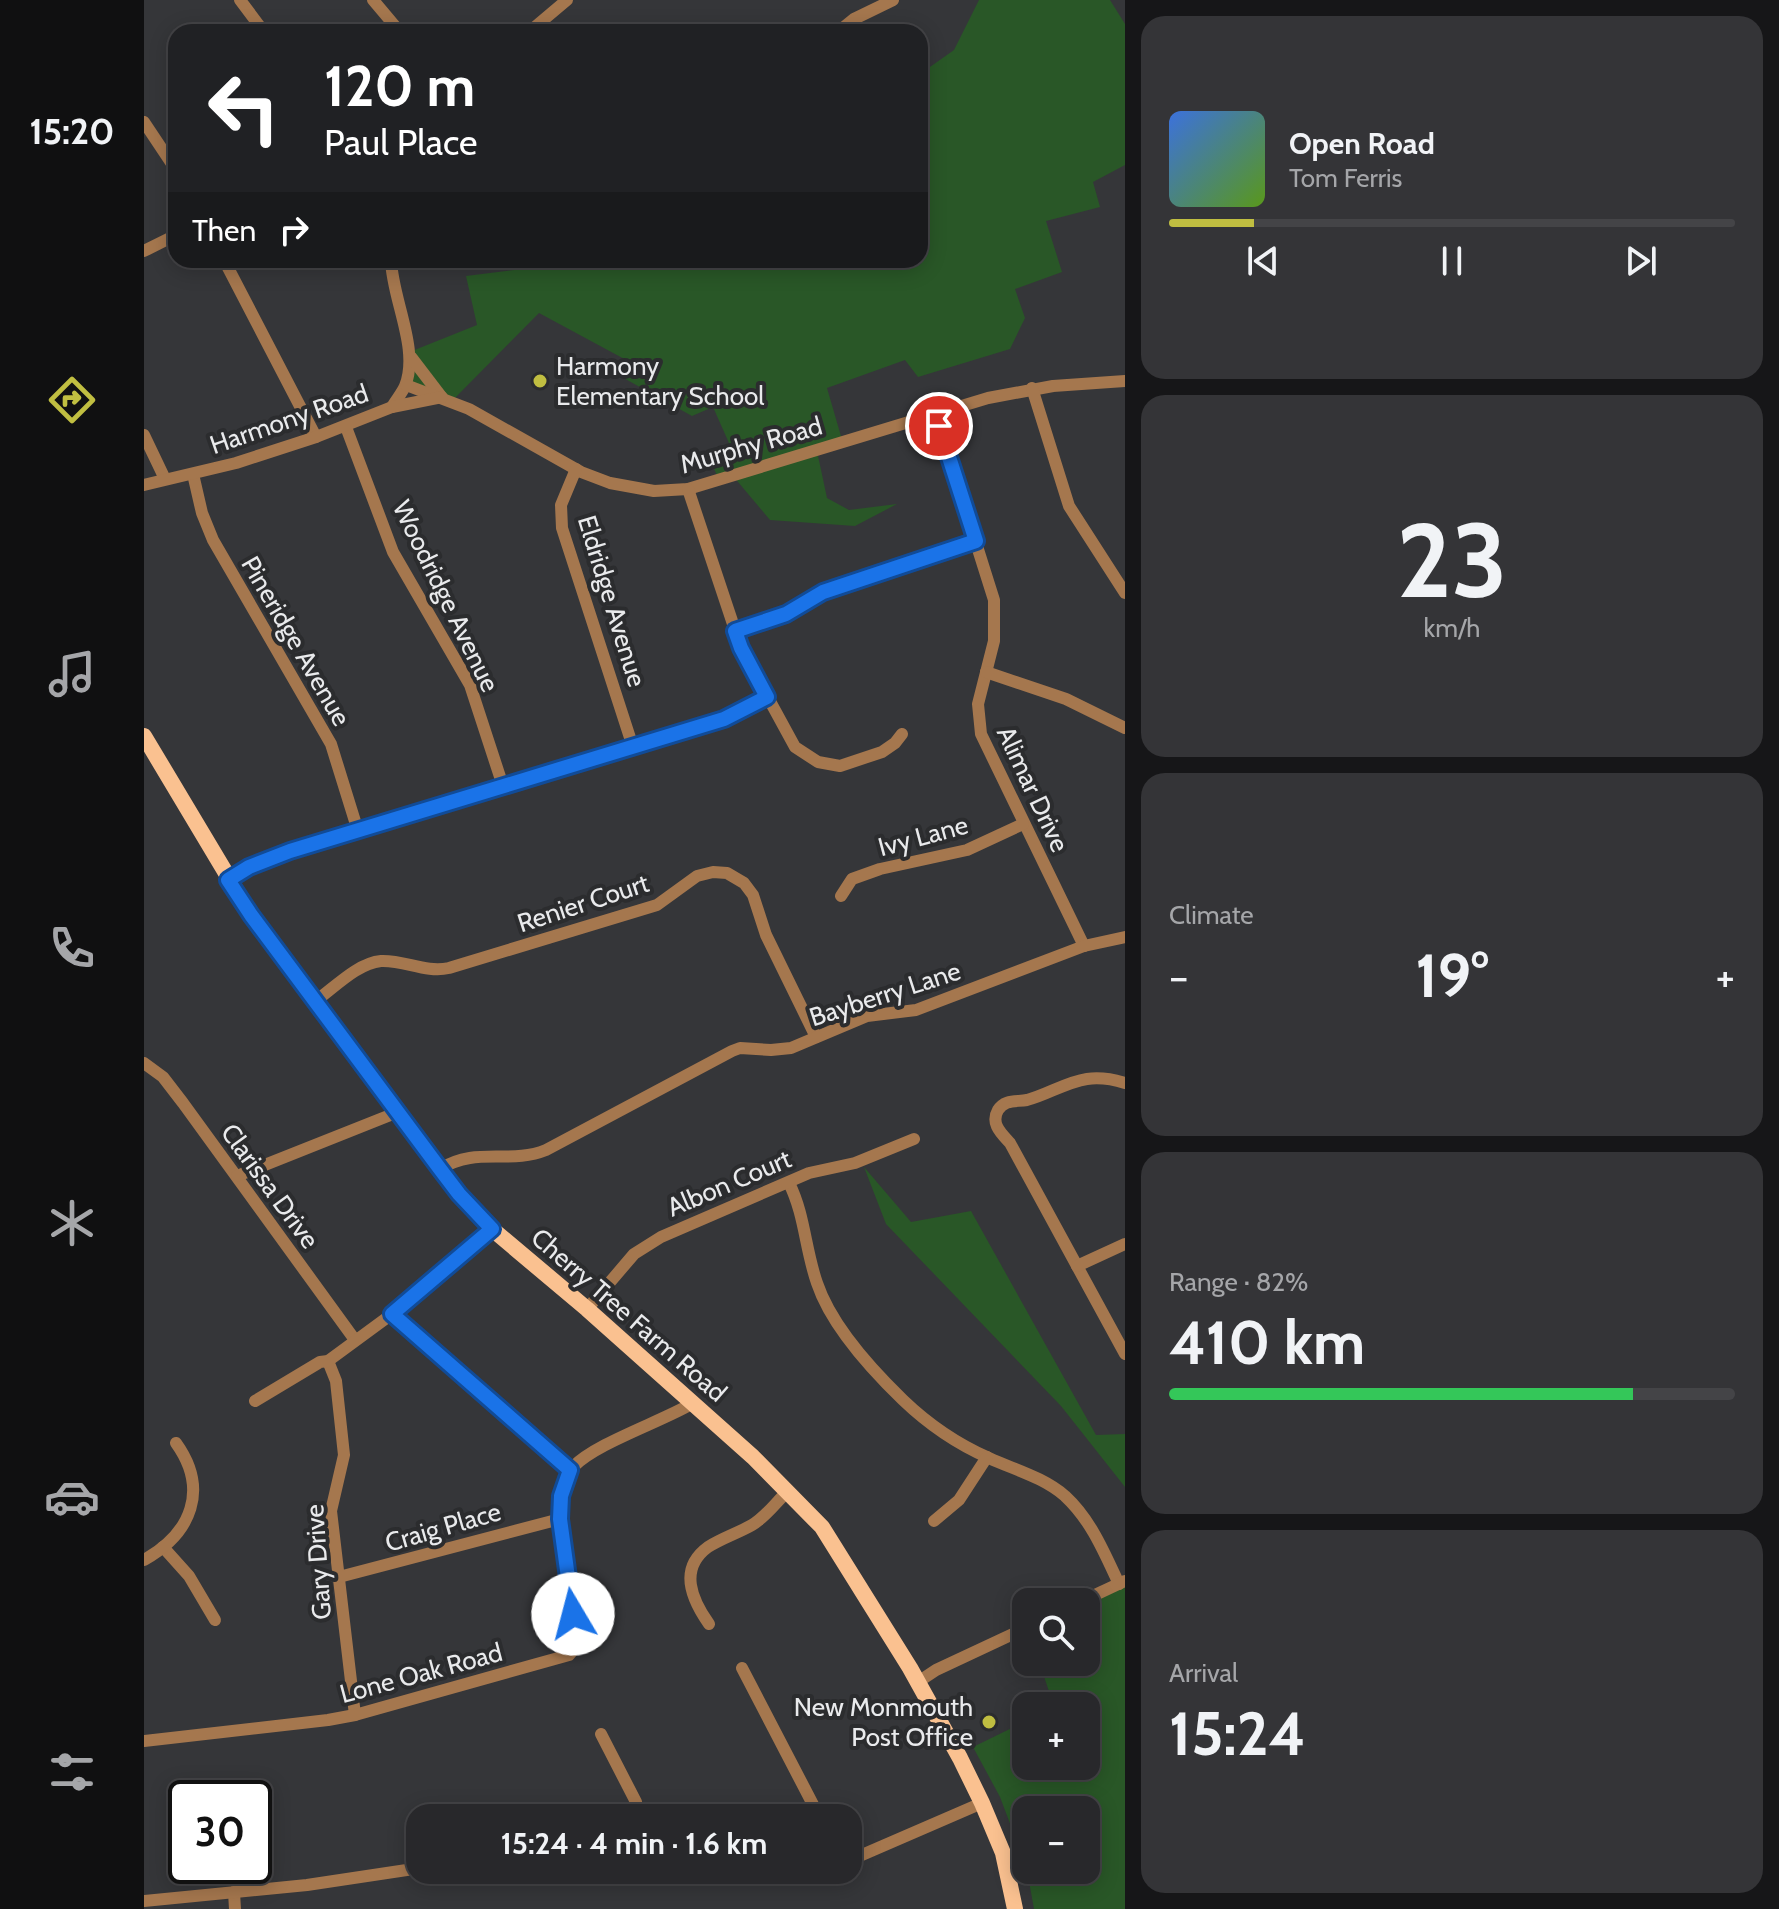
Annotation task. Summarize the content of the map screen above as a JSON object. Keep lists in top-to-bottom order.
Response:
{
  "streets": {
    "main road": ["Cherry Tree Farm Road"],
    "street": [
      "Harmony Road",
      "Murphy Road",
      "Woodridge Avenue",
      "Eldridge Avenue",
      "Pineridge Avenue",
      "Alimar Drive",
      "Ivy Lane",
      "Renier Court",
      "Bayberry Lane",
      "Albon Court",
      "Clarissa Drive",
      "Craig Place",
      "Gary Drive",
      "Lone Oak Road"
    ]
  },
  "crossings": [
    ["Harmony Road", "Murphy Road"],
    ["Harmony Road", "Woodridge Avenue"],
    ["Harmony Road", "Pineridge Avenue"],
    ["Murphy Road", "Eldridge Avenue"],
    ["Murphy Road", "Alimar Drive"],
    ["Alimar Drive", "Ivy Lane"],
    ["Alimar Drive", "Bayberry Lane"],
    ["Renier Court", "Bayberry Lane"],
    ["Renier Court", "Cherry Tree Farm Road"],
    ["Bayberry Lane", "Cherry Tree Farm Road"],
    ["Albon Court", "Cherry Tree Farm Road"],
    ["Craig Place", "Gary Drive"],
    ["Craig Place", "Lone Oak Road"],
    ["Gary Drive", "Lone Oak Road"]
  ],
  "places": ["Harmony Elementary School", "New Monmouth Post Office"],
  "page": {
    "tabs": "15:20",
    "turn": ["120 m", "Paul Place"],
    "song": ["Open Road", "Tom Ferris"],
    "then": "Then",
    "tile": [
      ["23", "km/h"],
      "Climate",
      ["Range · 82%", "410 km"],
      ["Arrival", "15:24"]
    ],
    "heat": ["−", "19°", "+"],
    "map_buttons": ["+", "−"],
    "limit": "30",
    "trip": "15:24 · 4 min · 1.6 km"
  }
}
